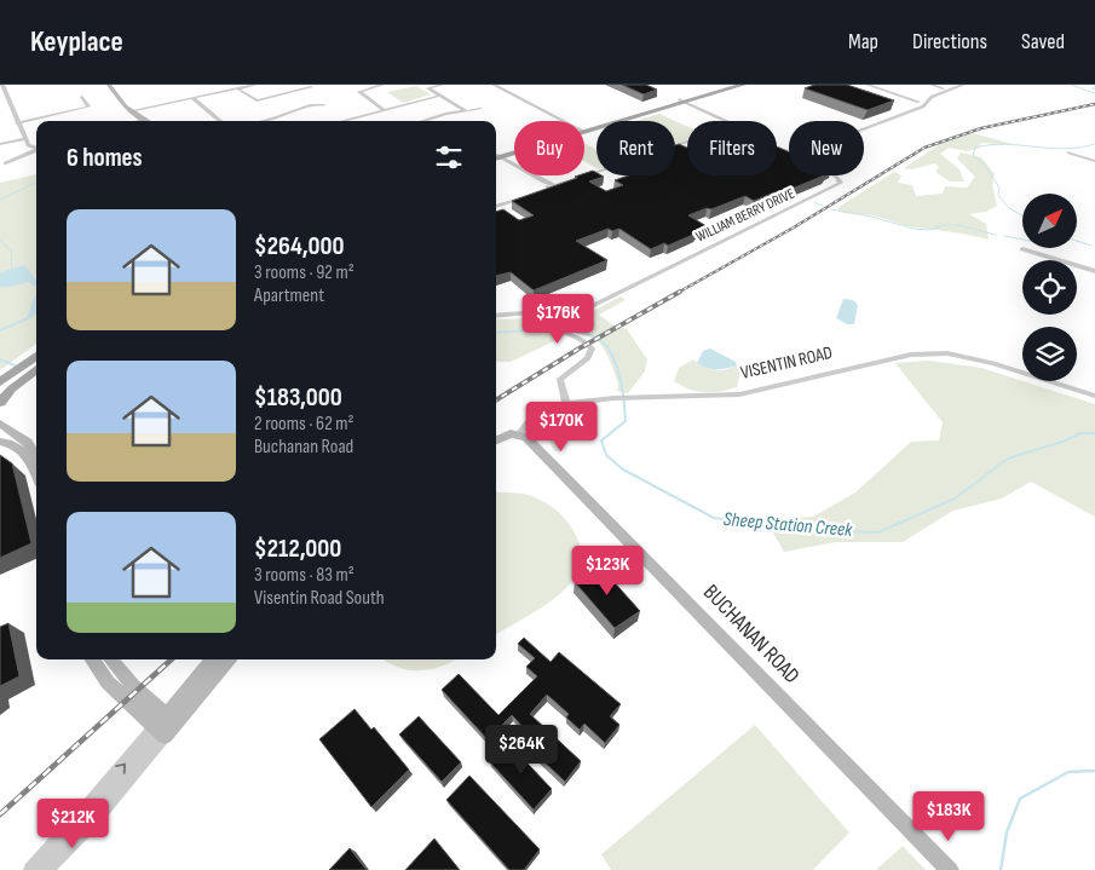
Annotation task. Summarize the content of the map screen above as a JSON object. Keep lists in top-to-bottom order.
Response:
{
  "streets": {
    "main road": ["VISENTIN ROAD", "BUCHANAN ROAD"],
    "street": ["WILLIAM BERRY DRIVE"]
  },
  "crossings": [
    ["VISENTIN ROAD", "BUCHANAN ROAD"]
  ],
  "water": ["Sheep Station Creek"],
  "north": "top right",
  "page": {
    "header": "Keyplace",
    "nav": ["Map", "Directions", "Saved"],
    "chip": [
      "Buy",
      "Rent",
      "Filters",
      "New"
    ],
    "heading": "6 homes",
    "list": [
      {
        "name": "$264,000",
        "note": "3 rooms · 92 m² · Apartment"
      },
      {
        "name": "$183,000",
        "note": "2 rooms · 62 m² · Buchanan Road"
      },
      {
        "name": "$212,000",
        "note": "3 rooms · 83 m² · Visentin Road South"
      }
    ],
    "price": [
      "$176K",
      "$170K",
      "$123K",
      "$264K",
      "$183K",
      "$212K"
    ]
  }
}
